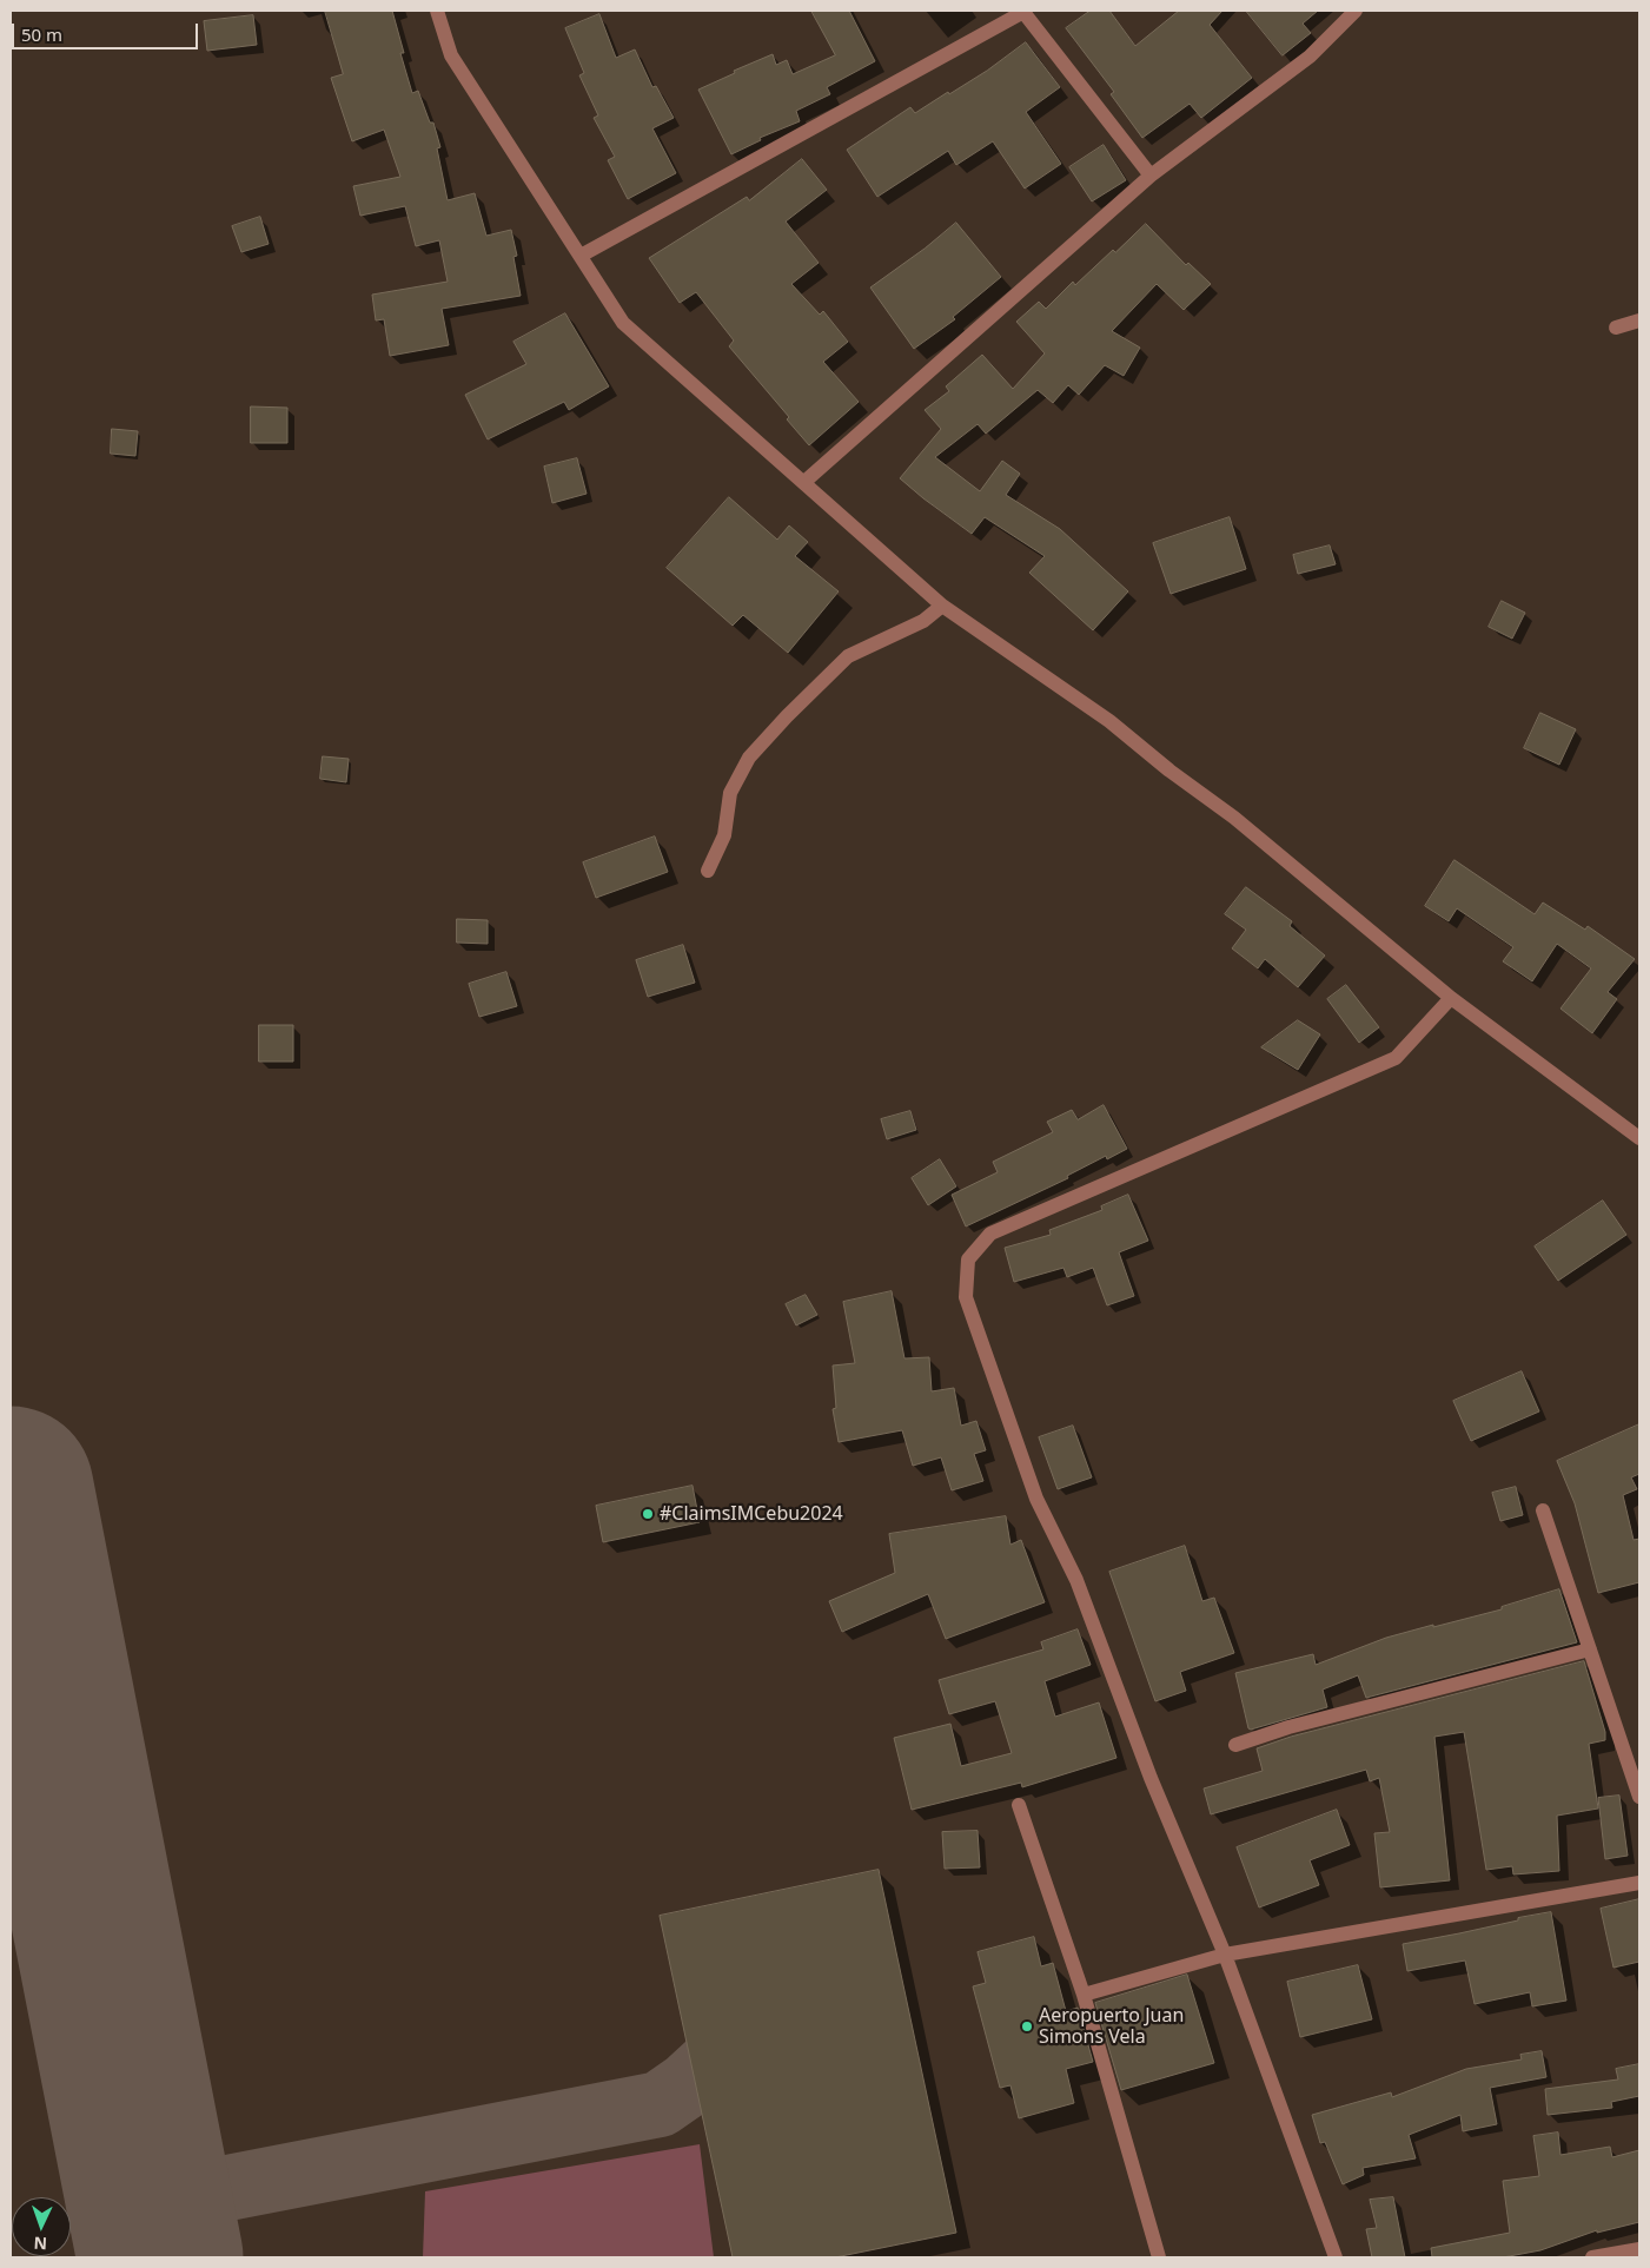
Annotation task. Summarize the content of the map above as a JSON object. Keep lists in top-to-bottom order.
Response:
{
  "places": ["#ClaimsIMCebu2024", "Aeropuerto Juan Simons Vela"],
  "scale_bar": "50 m",
  "north": "bottom"
}
